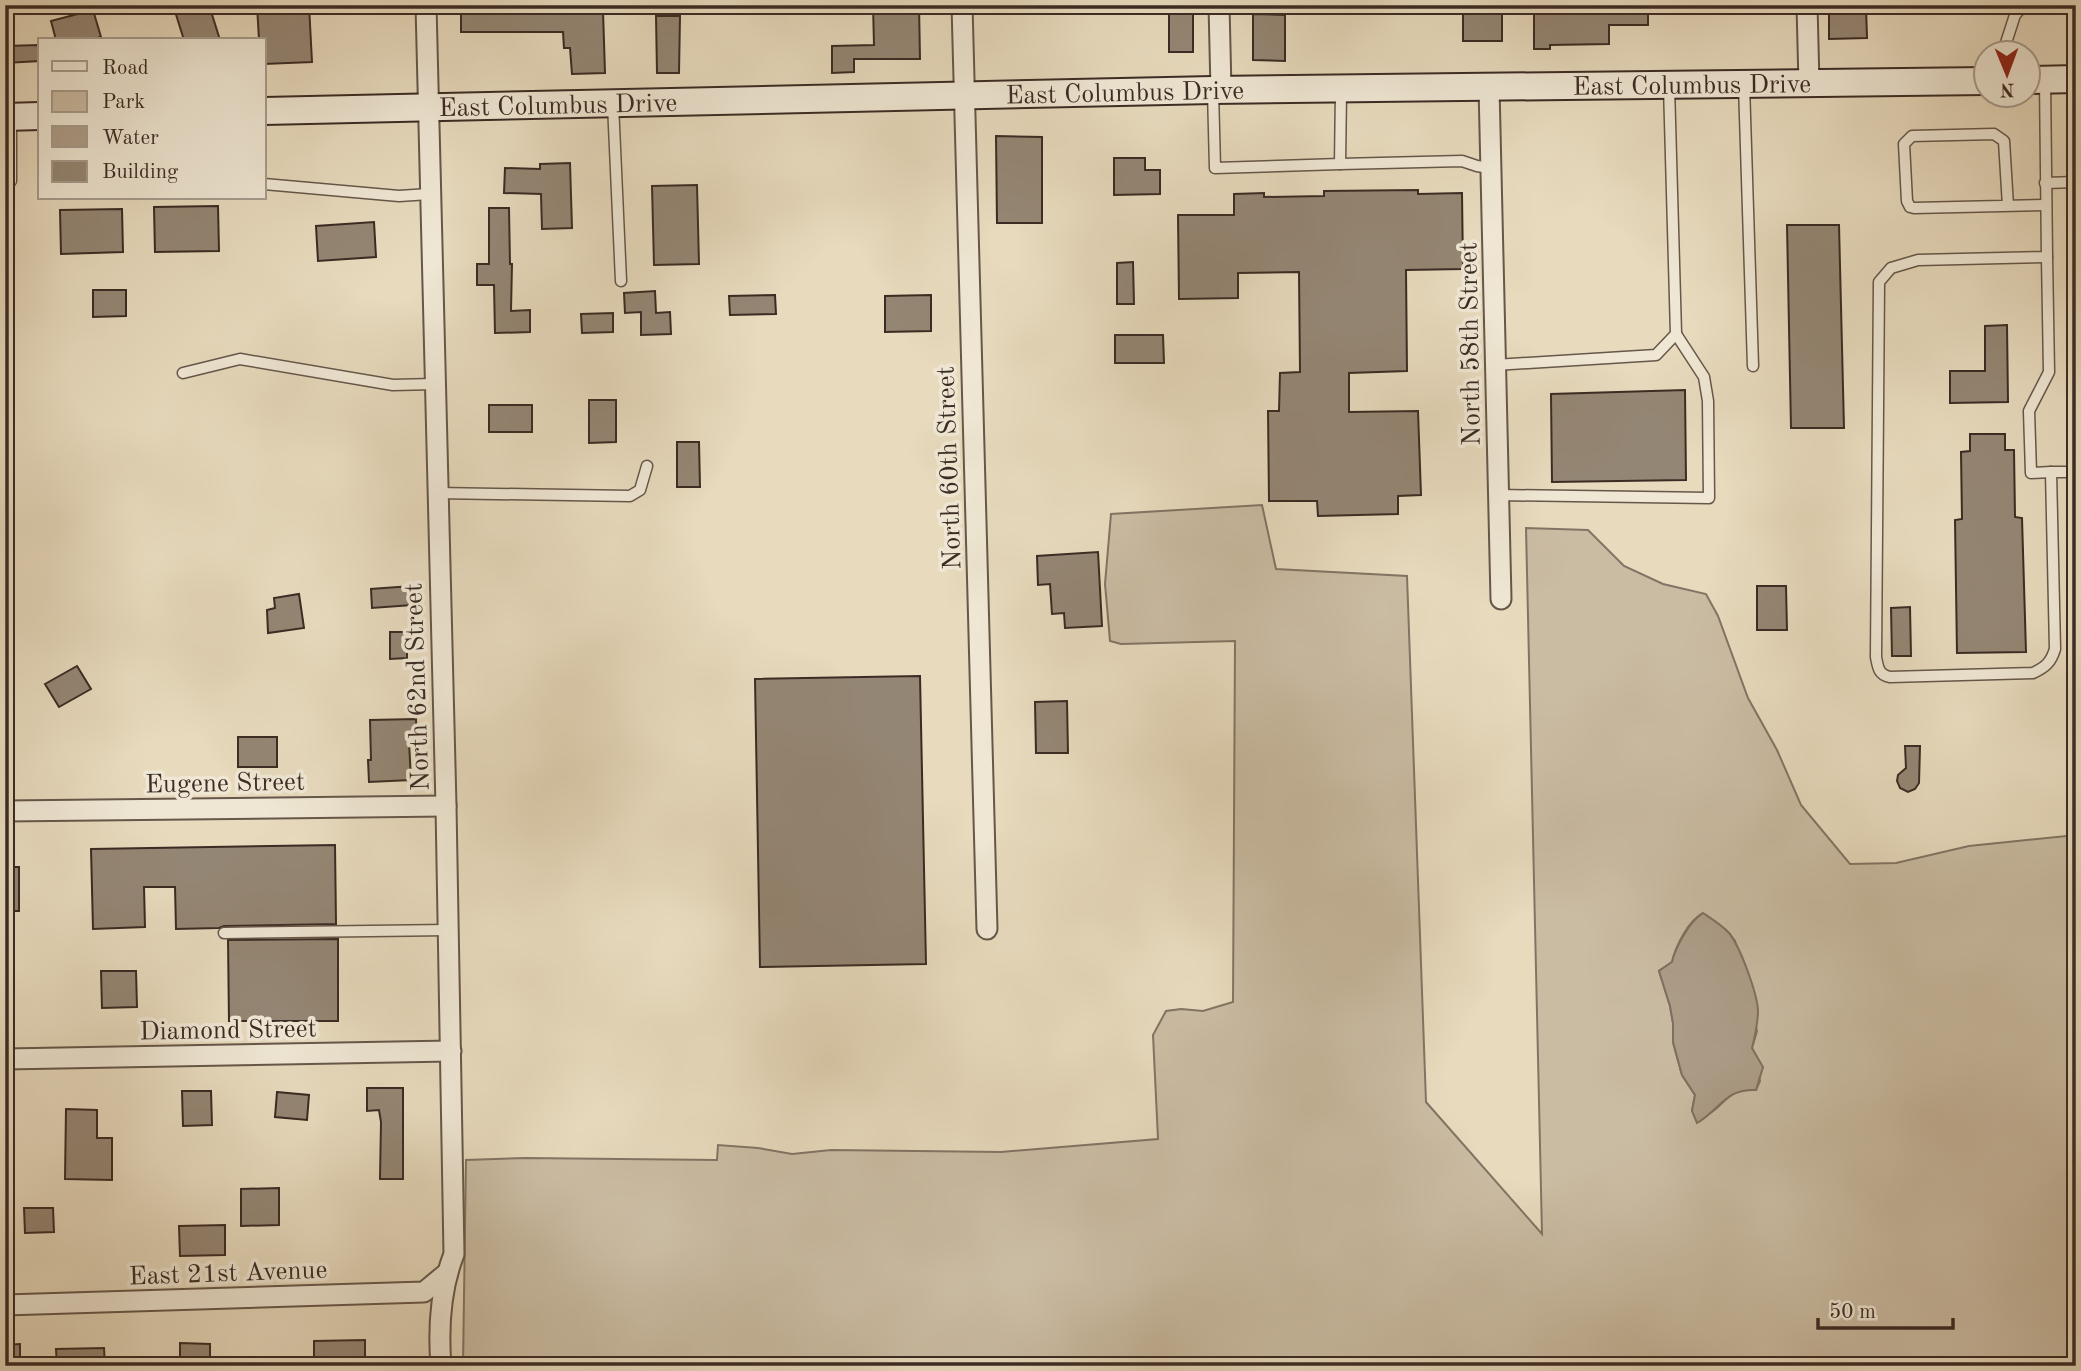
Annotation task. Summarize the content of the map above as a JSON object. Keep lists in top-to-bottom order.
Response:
{
  "streets": {
    "main road": ["East Columbus Drive"],
    "street": [
      "North 58th Street",
      "North 60th Street",
      "North 62nd Street",
      "Eugene Street",
      "Diamond Street",
      "East 21st Avenue"
    ]
  },
  "crossings": [
    ["East Columbus Drive", "North 58th Street"],
    ["East Columbus Drive", "North 60th Street"],
    ["East Columbus Drive", "North 62nd Street"],
    ["North 62nd Street", "Eugene Street"],
    ["North 62nd Street", "Diamond Street"],
    ["North 62nd Street", "East 21st Avenue"]
  ],
  "legend": [
    "Road",
    "Park",
    "Water",
    "Building"
  ],
  "scale_bar": "50 m",
  "north": "bottom"
}
